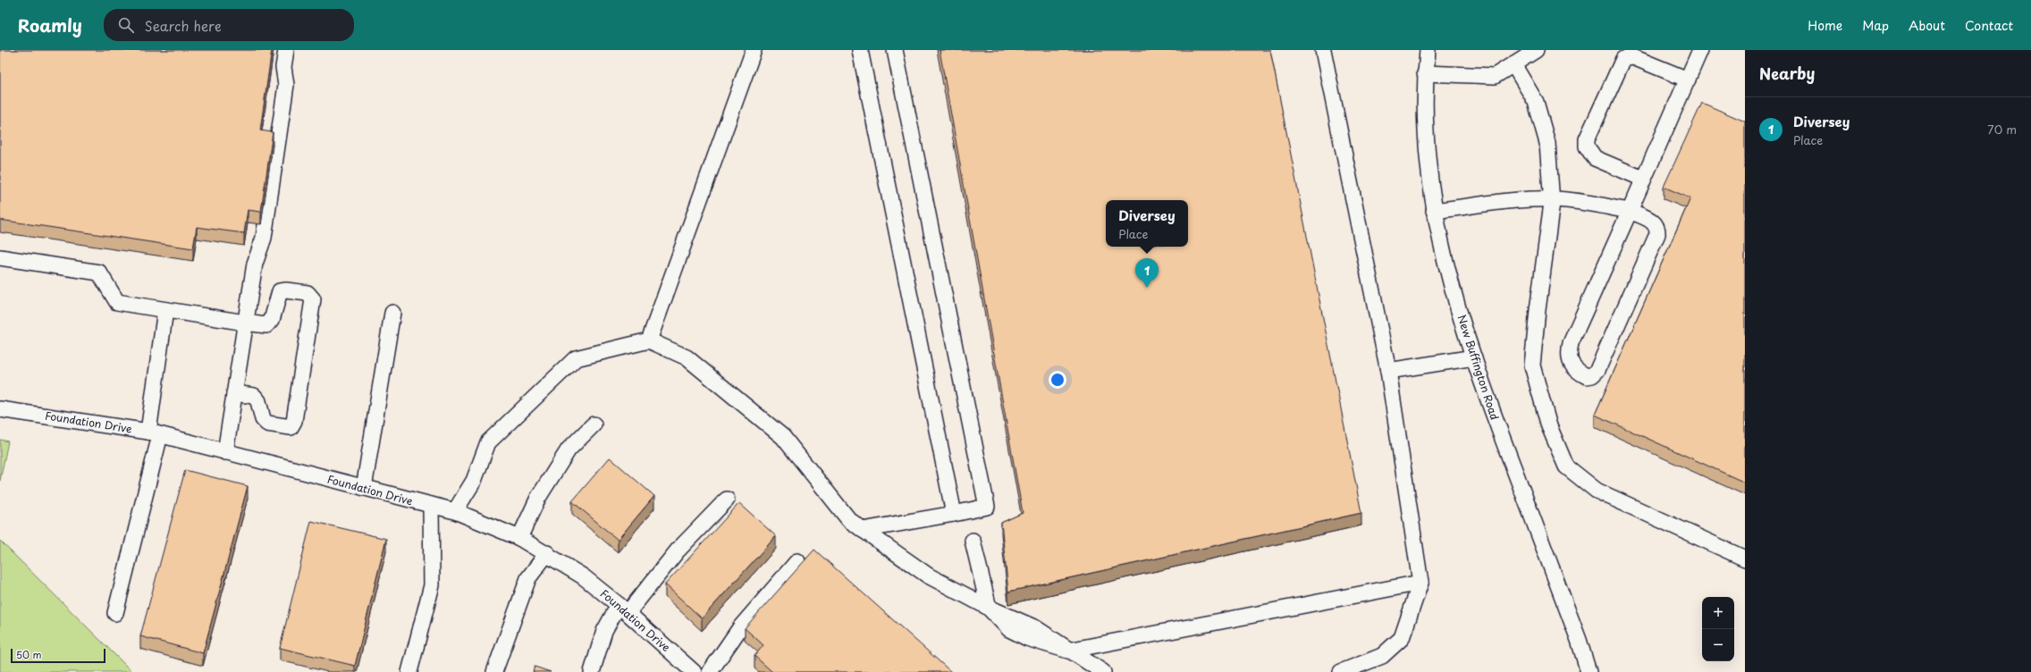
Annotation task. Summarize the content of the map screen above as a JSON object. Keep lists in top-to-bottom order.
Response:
{
  "streets": {
    "street": ["New Buffington Road", "Foundation Drive"]
  },
  "scale_bar": "50 m",
  "page": {
    "header": "Roamly",
    "search": "Search here",
    "nav": [
      "Home",
      "Map",
      "About",
      "Contact"
    ],
    "heading": "Nearby",
    "list": [
      {
        "mark": "1",
        "name": "Diversey",
        "note": "Place",
        "value": "70 m"
      }
    ],
    "popup": ["Diversey", "Place"],
    "pins": "1",
    "map_buttons": ["+", "−"],
    "scale": "50 m"
  }
}
